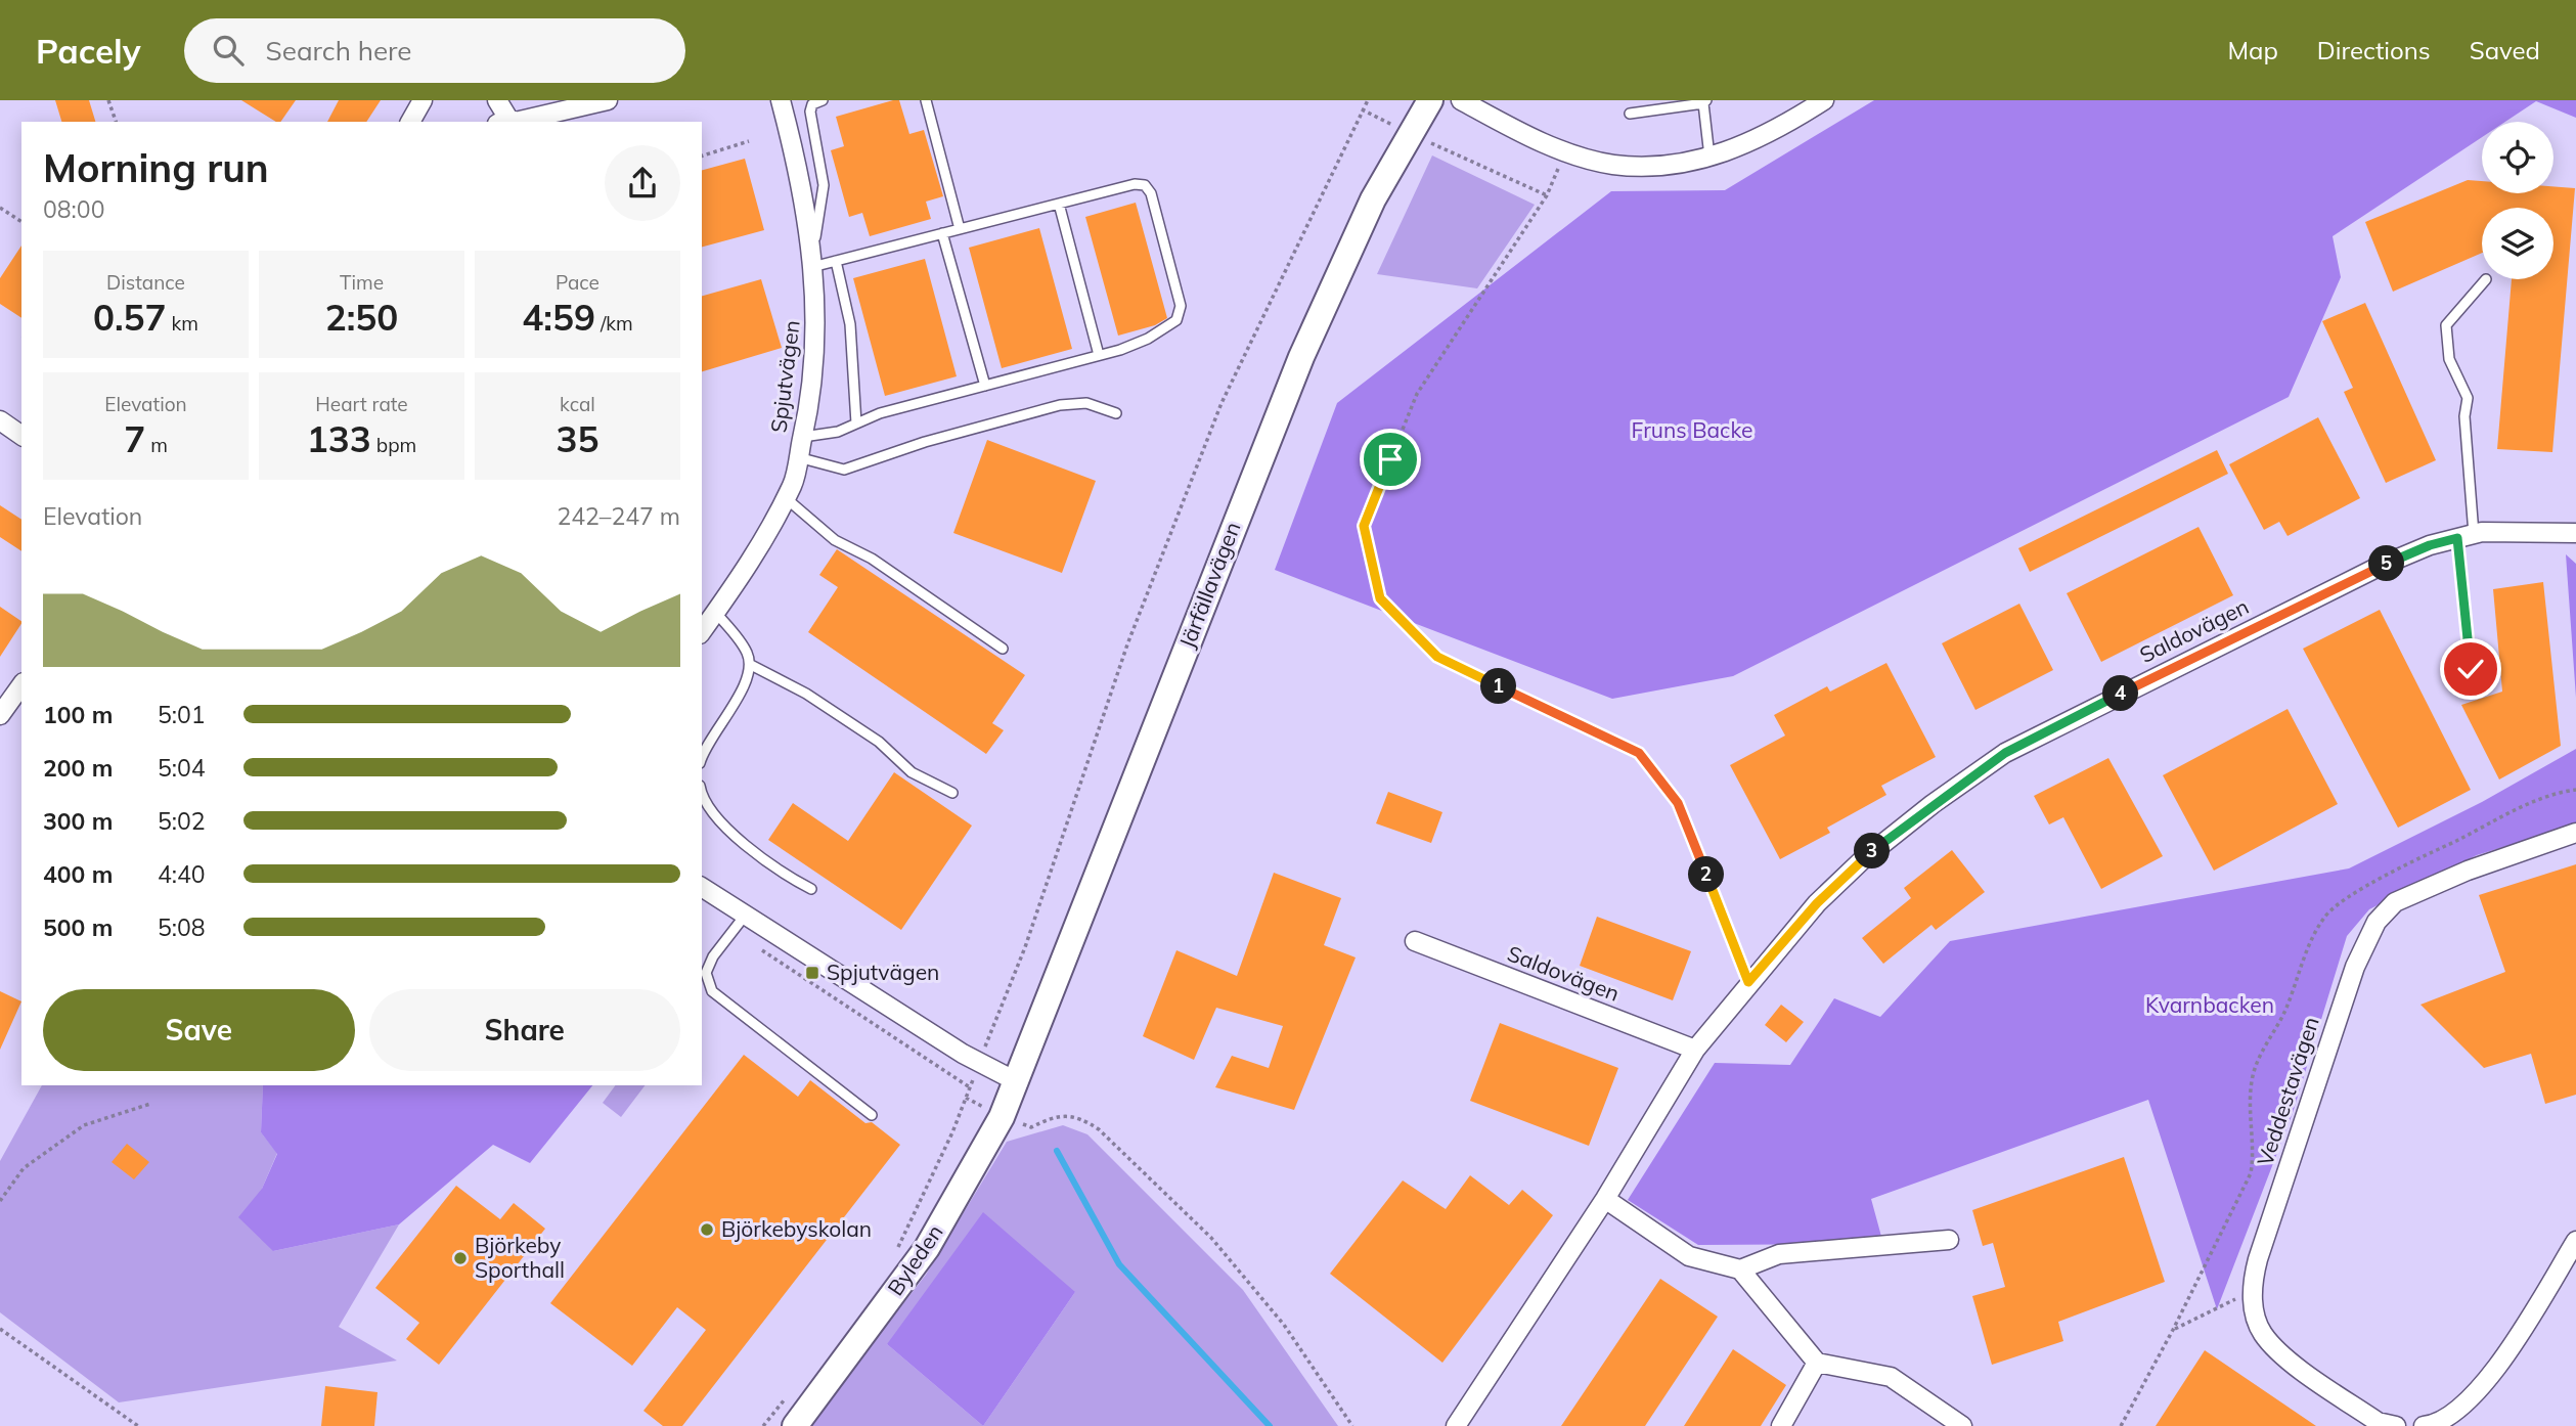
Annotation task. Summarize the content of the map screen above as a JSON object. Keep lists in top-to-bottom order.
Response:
{
  "streets": {
    "street": [
      "Spjutvägen",
      "Järfällavägen",
      "Saldovägen",
      "Veddestavägen",
      "Byleden"
    ]
  },
  "crossings": [
    ["Järfällavägen", "Byleden"]
  ],
  "parks": ["Fruns Backe", "Kvarnbacken"],
  "places": {
    "transit": ["Spjutvägen"],
    "other": ["Björkebyskolan", "Björkeby Sporthall"]
  },
  "page": {
    "header": "Pacely",
    "search": "Search here",
    "nav": ["Map", "Directions", "Saved"],
    "heading": ["Morning run", "08:00"],
    "stats": [
      ["Distance", "0.57 km"],
      ["Time", "2:50"],
      ["Pace", "4:59 /km"],
      ["Elevation", "7 m"],
      ["Heart rate", "133 bpm"],
      ["kcal", "35"]
    ],
    "chart": ["Elevation", "242–247 m"],
    "pins": [
      "5",
      "1",
      "4",
      "3",
      "2"
    ],
    "list": [
      {
        "name": "100 m",
        "note": "5:01"
      },
      {
        "name": "200 m",
        "note": "5:04"
      },
      {
        "name": "300 m",
        "note": "5:02"
      },
      {
        "name": "400 m",
        "note": "4:40"
      },
      {
        "name": "500 m",
        "note": "5:08"
      }
    ],
    "buttons": ["Save", "Share"]
  }
}
